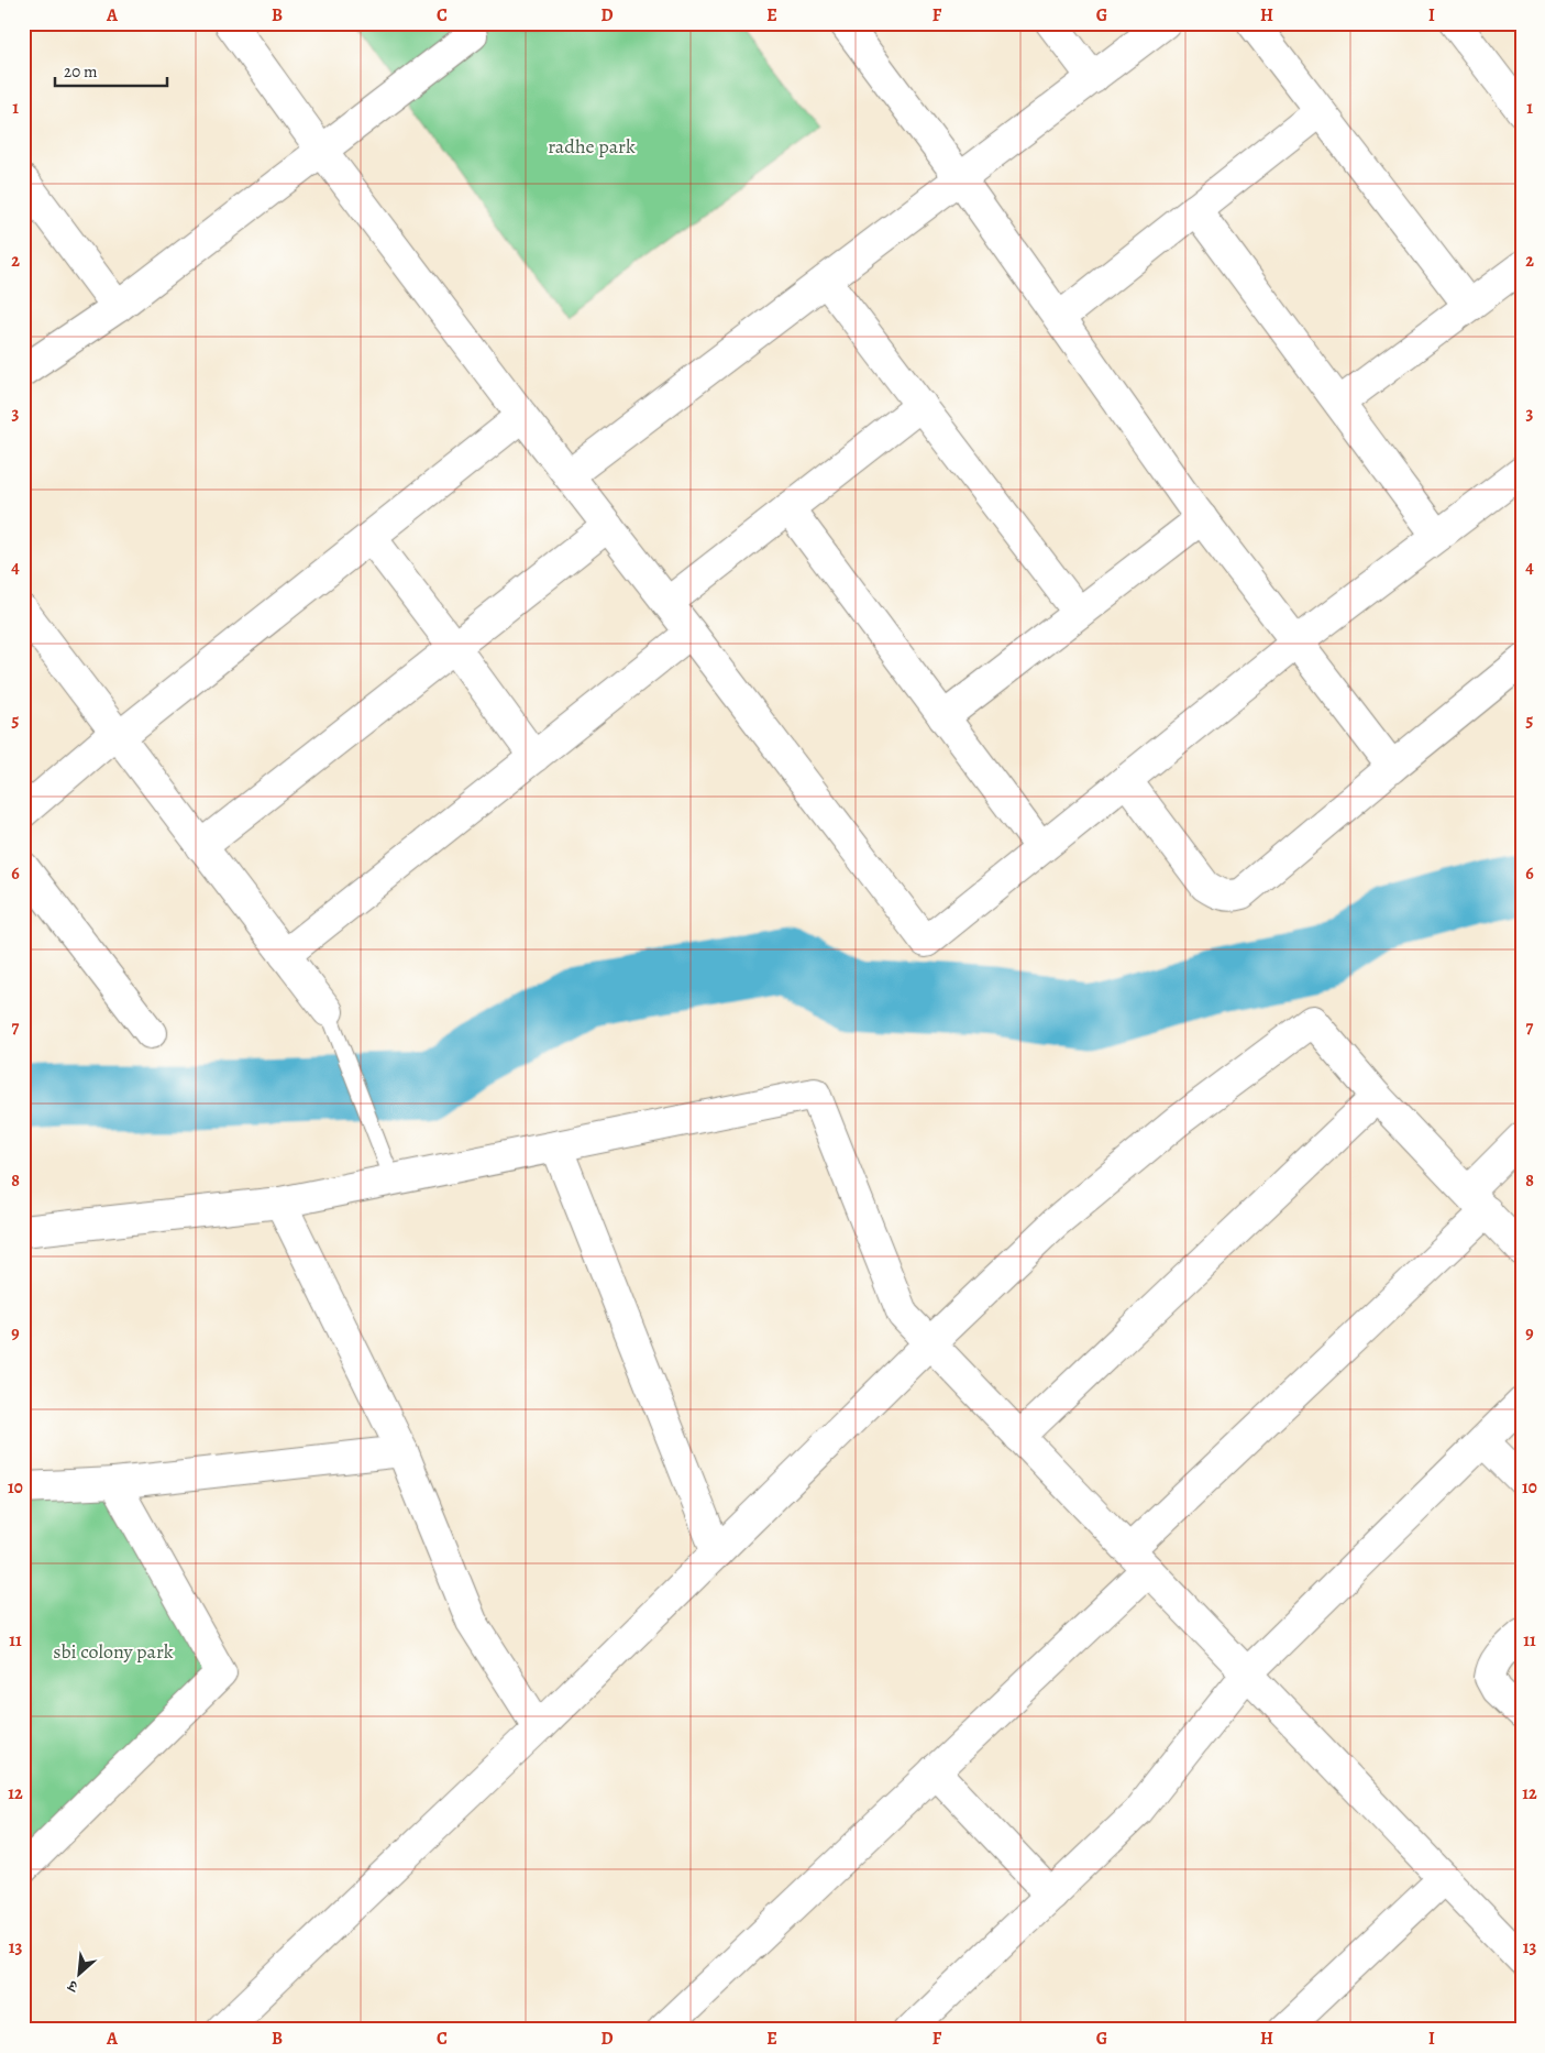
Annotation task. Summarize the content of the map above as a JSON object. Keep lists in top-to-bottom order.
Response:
{
  "parks": ["radhe park", "sbi colony park"],
  "scale_bar": "20 m",
  "north": "bottom left",
  "grid": {
    "columns": [
      "A",
      "B",
      "C",
      "D",
      "E",
      "F",
      "G",
      "H",
      "I"
    ],
    "rows": [
      "1",
      "2",
      "3",
      "4",
      "5",
      "6",
      "7",
      "8",
      "9",
      "10",
      "11",
      "12",
      "13"
    ]
  }
}
